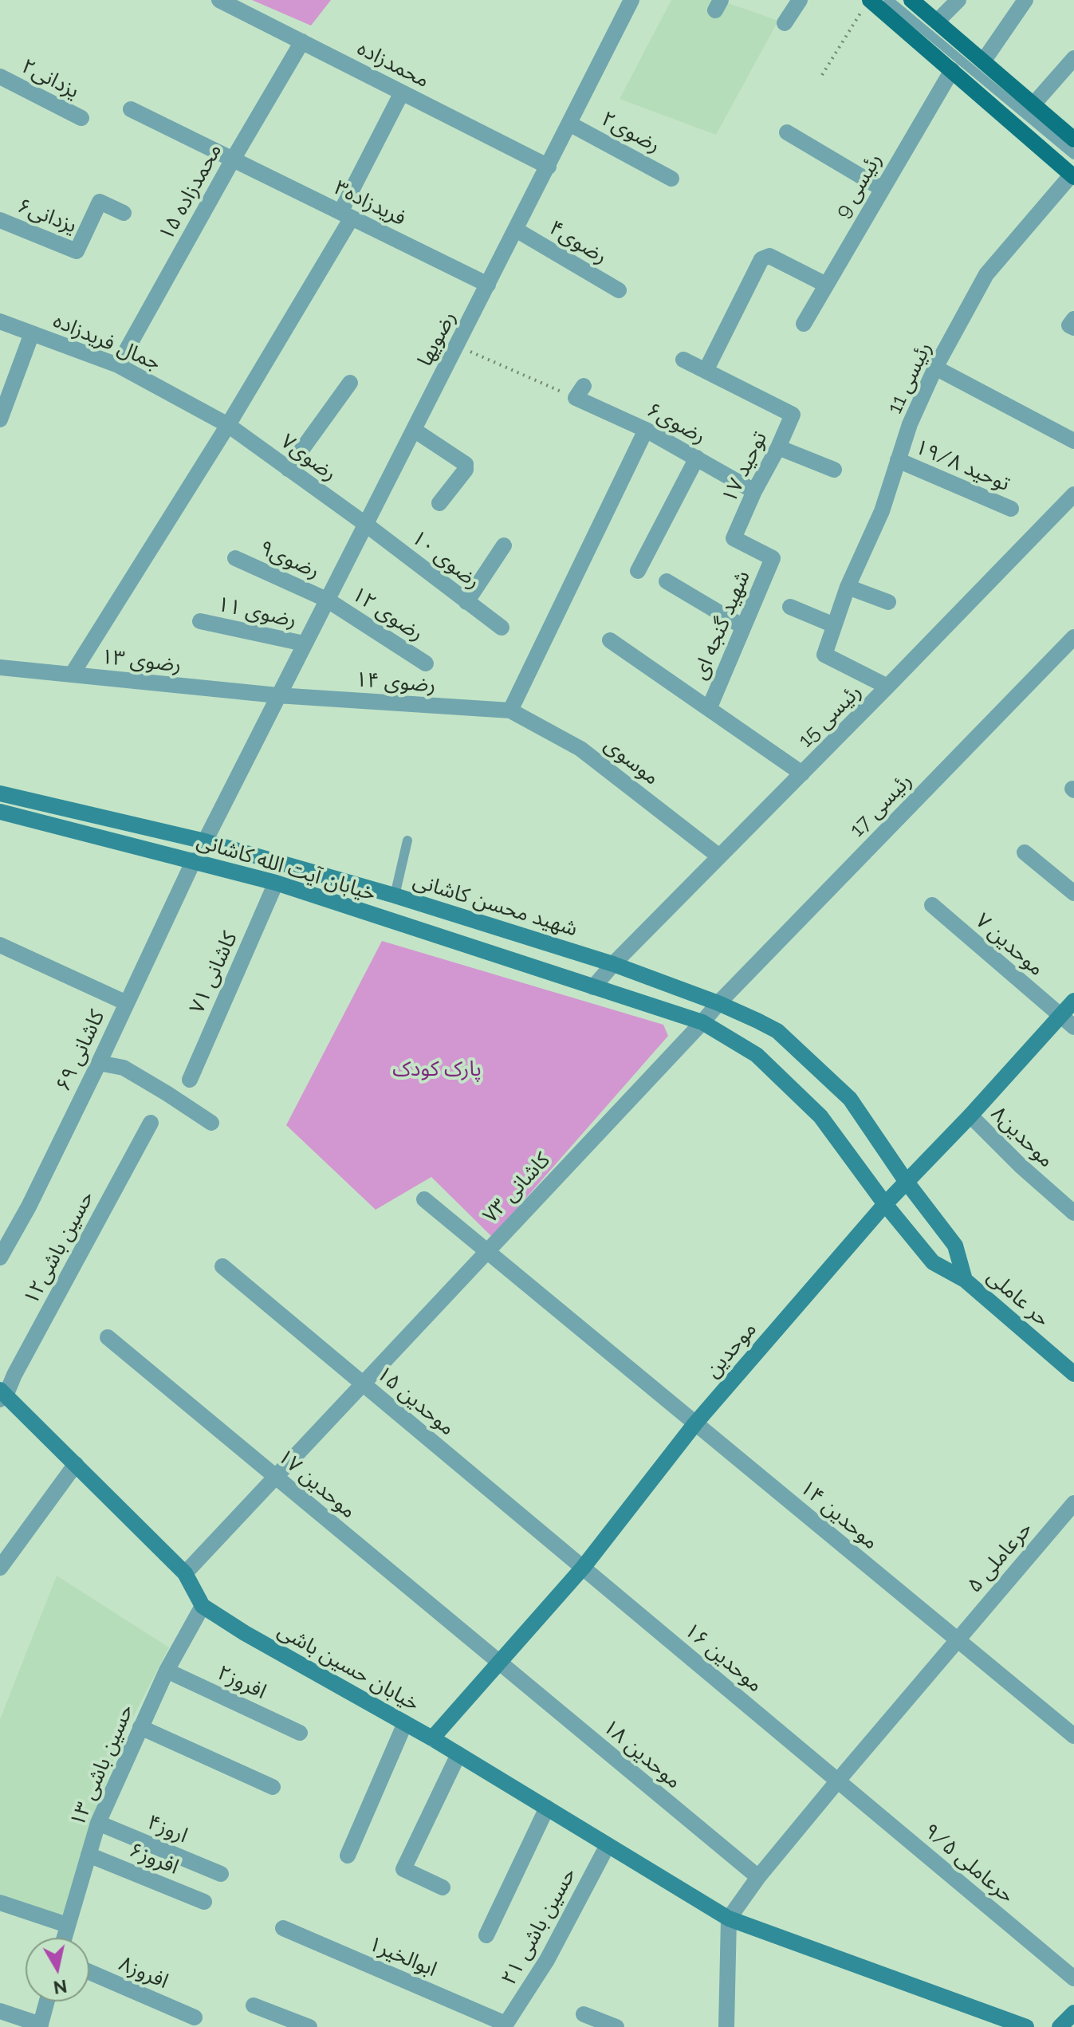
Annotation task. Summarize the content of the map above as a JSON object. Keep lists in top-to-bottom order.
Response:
{
  "streets": {
    "main road": [
      "خیابان آیت الله کاشانی",
      "شهید محسن کاشانی",
      "حر عاملی",
      "موحدین",
      "خیابان حسین باشی"
    ],
    "street": [
      "محمدزاده",
      "یزدانی۲",
      "رضوی۲",
      "رئیسی 9",
      "محمدزاده ۱۵",
      "فریدزاده۳",
      "یزدانی۶",
      "رضوی۴",
      "رضویها",
      "جمال فریدزاده",
      "رئیسی 11",
      "رضوی۶",
      "رضوی۷",
      "توحید ۱۹/۸",
      "توحید ۱۷",
      "رضوی۹",
      "رضوی ۱۰",
      "رضوی ۱۱",
      "رضوی ۱۲",
      "شهید گنجه ای",
      "رضوی ۱۳",
      "رضوی ۱۴",
      "رئیسی 15",
      "موسوی",
      "رئیسی 17",
      "موحدین ۷",
      "کاشانی ۷۱",
      "کاشانی ۶۹",
      "موحدین۸",
      "کاشانی ۷۳",
      "حسین باشی۱۲",
      "موحدین ۱۵",
      "موحدین ۱۷",
      "موحدین ۱۴",
      "حرعاملی ۵",
      "موحدین ۱۶",
      "افروز۲",
      "موحدین ۱۸",
      "حسین باشی ۱۳",
      "اروز۴",
      "افروز۶",
      "حرعاملی ۹/۵",
      "حسین باشی ۲۱",
      "ابوالخیر۱",
      "افروز۸"
    ]
  },
  "crossings": [
    ["محمدزاده", "محمدزاده ۱۵"],
    ["محمدزاده", "رضویها"],
    ["رضوی۲", "رضویها"],
    ["محمدزاده ۱۵", "فریدزاده۳"],
    ["محمدزاده ۱۵", "جمال فریدزاده"],
    ["فریدزاده۳", "رضویها"],
    ["رضوی۴", "رضویها"],
    ["رضویها", "رضوی۷"],
    ["رضویها", "رضوی۹"],
    ["رضویها", "رضوی ۱۰"],
    ["رضویها", "رضوی ۱۱"],
    ["رضویها", "رضوی ۱۲"],
    ["رضویها", "رضوی ۱۳"],
    ["رضویها", "رضوی ۱۴"],
    ["رضویها", "شهید محسن کاشانی"],
    ["جمال فریدزاده", "رضوی۷"],
    ["رئیسی 11", "توحید ۱۹/۸"],
    ["رئیسی 11", "رئیسی 15"],
    ["رضوی۶", "توحید ۱۷"],
    ["رضوی۷", "رضوی ۱۰"],
    ["توحید ۱۷", "شهید گنجه ای"],
    ["رضوی۹", "رضوی ۱۲"],
    ["شهید گنجه ای", "رئیسی 15"],
    ["رضوی ۱۳", "رضوی ۱۴"],
    ["رضوی ۱۴", "موسوی"],
    ["رئیسی 15", "موسوی"],
    ["رئیسی 15", "خیابان آیت الله کاشانی"],
    ["رئیسی 15", "شهید محسن کاشانی"],
    ["رئیسی 17", "خیابان آیت الله کاشانی"],
    ["رئیسی 17", "شهید محسن کاشانی"],
    ["رئیسی 17", "کاشانی ۷۳"],
    ["خیابان آیت الله کاشانی", "کاشانی ۷۱"],
    ["خیابان آیت الله کاشانی", "کاشانی ۶۹"],
    ["خیابان آیت الله کاشانی", "کاشانی ۷۳"],
    ["شهید محسن کاشانی", "حر عاملی"],
    ["شهید محسن کاشانی", "موحدین"],
    ["موحدین ۷", "موحدین"],
    ["موحدین۸", "موحدین"],
    ["کاشانی ۷۳", "موحدین ۱۵"],
    ["کاشانی ۷۳", "موحدین ۱۷"],
    ["کاشانی ۷۳", "موحدین ۱۴"],
    ["کاشانی ۷۳", "خیابان حسین باشی"],
    ["حسین باشی۱۲", "خیابان حسین باشی"],
    ["حر عاملی", "موحدین"],
    ["موحدین", "موحدین ۱۵"],
    ["موحدین", "موحدین ۱۷"],
    ["موحدین", "موحدین ۱۴"],
    ["موحدین", "موحدین ۱۶"],
    ["موحدین", "خیابان حسین باشی"],
    ["موحدین", "موحدین ۱۸"],
    ["موحدین ۱۵", "موحدین ۱۶"],
    ["موحدین ۱۷", "موحدین ۱۸"],
    ["موحدین ۱۴", "حرعاملی ۵"],
    ["حرعاملی ۵", "موحدین ۱۶"],
    ["حرعاملی ۵", "خیابان حسین باشی"],
    ["حرعاملی ۵", "موحدین ۱۸"],
    ["حرعاملی ۵", "حرعاملی ۹/۵"],
    ["موحدین ۱۶", "حرعاملی ۹/۵"],
    ["خیابان حسین باشی", "حسین باشی ۱۳"],
    ["خیابان حسین باشی", "حسین باشی ۲۱"],
    ["افروز۲", "حسین باشی ۱۳"],
    ["حسین باشی ۱۳", "اروز۴"],
    ["حسین باشی ۱۳", "افروز۶"],
    ["حسین باشی ۲۱", "ابوالخیر۱"]
  ],
  "parks": ["پارک کودک"],
  "north": "bottom"
}
